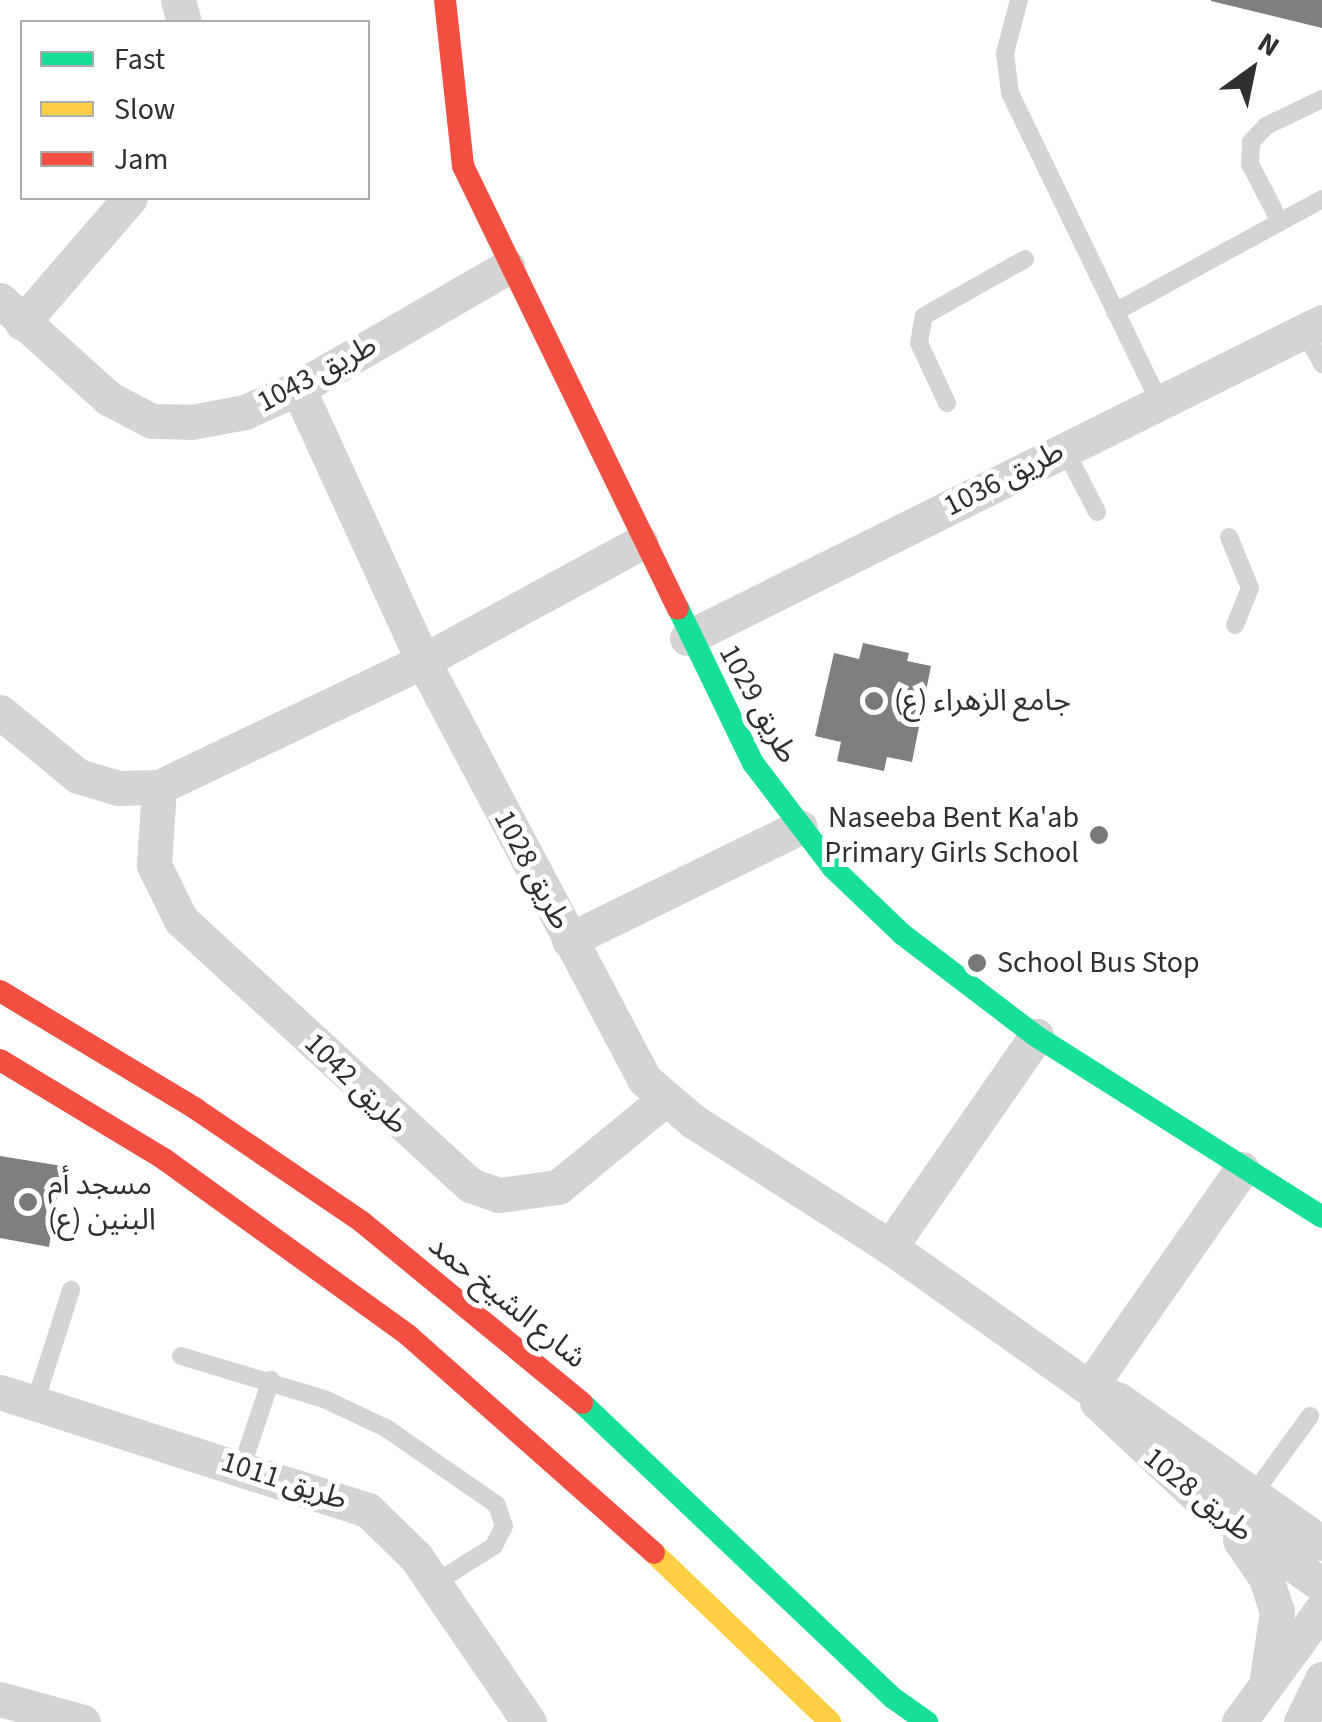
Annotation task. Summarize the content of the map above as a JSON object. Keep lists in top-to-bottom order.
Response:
{
  "streets": {
    "main road": ["طريق 1029", "شارع الشيخ حمد"],
    "street": [
      "طريق 1043",
      "طريق 1036",
      "طريق 1028",
      "طريق 1042",
      "طريق 1011"
    ]
  },
  "crossings": [
    ["طريق 1043", "طريق 1029"],
    ["طريق 1043", "طريق 1028"],
    ["طريق 1036", "طريق 1029"],
    ["طريق 1028", "طريق 1042"]
  ],
  "places": [
    "جامع الزهراء (ع)",
    "Naseeba Bent Ka'ab Primary Girls School",
    "School Bus Stop",
    "مسجد أم البنين (ع)"
  ],
  "legend": ["Fast", "Slow", "Jam"],
  "north": "top right"
}
